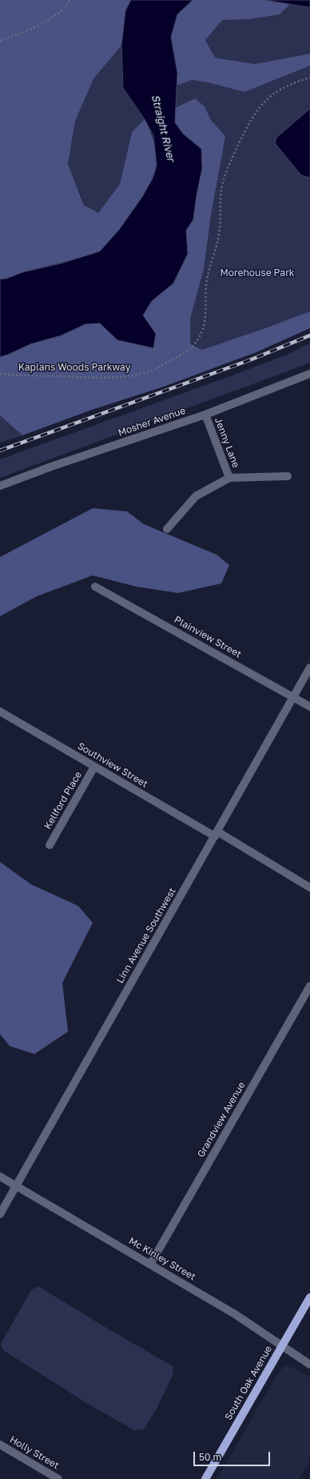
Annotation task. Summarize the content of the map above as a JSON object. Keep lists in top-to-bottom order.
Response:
{
  "streets": {
    "main road": ["South Oak Avenue"],
    "street": [
      "Mosher Avenue",
      "Jenny Lane",
      "Plainview Street",
      "Southview Street",
      "Kellford Place",
      "Linn Avenue Southwest",
      "Grandview Avenue",
      "Mc Kinley Street",
      "Holly Street"
    ],
    "path": ["Kaplans Woods Parkway"]
  },
  "crossings": [
    ["Mosher Avenue", "Jenny Lane"],
    ["Plainview Street", "Linn Avenue Southwest"],
    ["Southview Street", "Kellford Place"],
    ["Southview Street", "Linn Avenue Southwest"],
    ["Linn Avenue Southwest", "Mc Kinley Street"],
    ["Grandview Avenue", "Mc Kinley Street"],
    ["Mc Kinley Street", "South Oak Avenue"]
  ],
  "water": ["Straight River"],
  "parks": ["Morehouse Park"],
  "scale_bar": "50 m"
}
